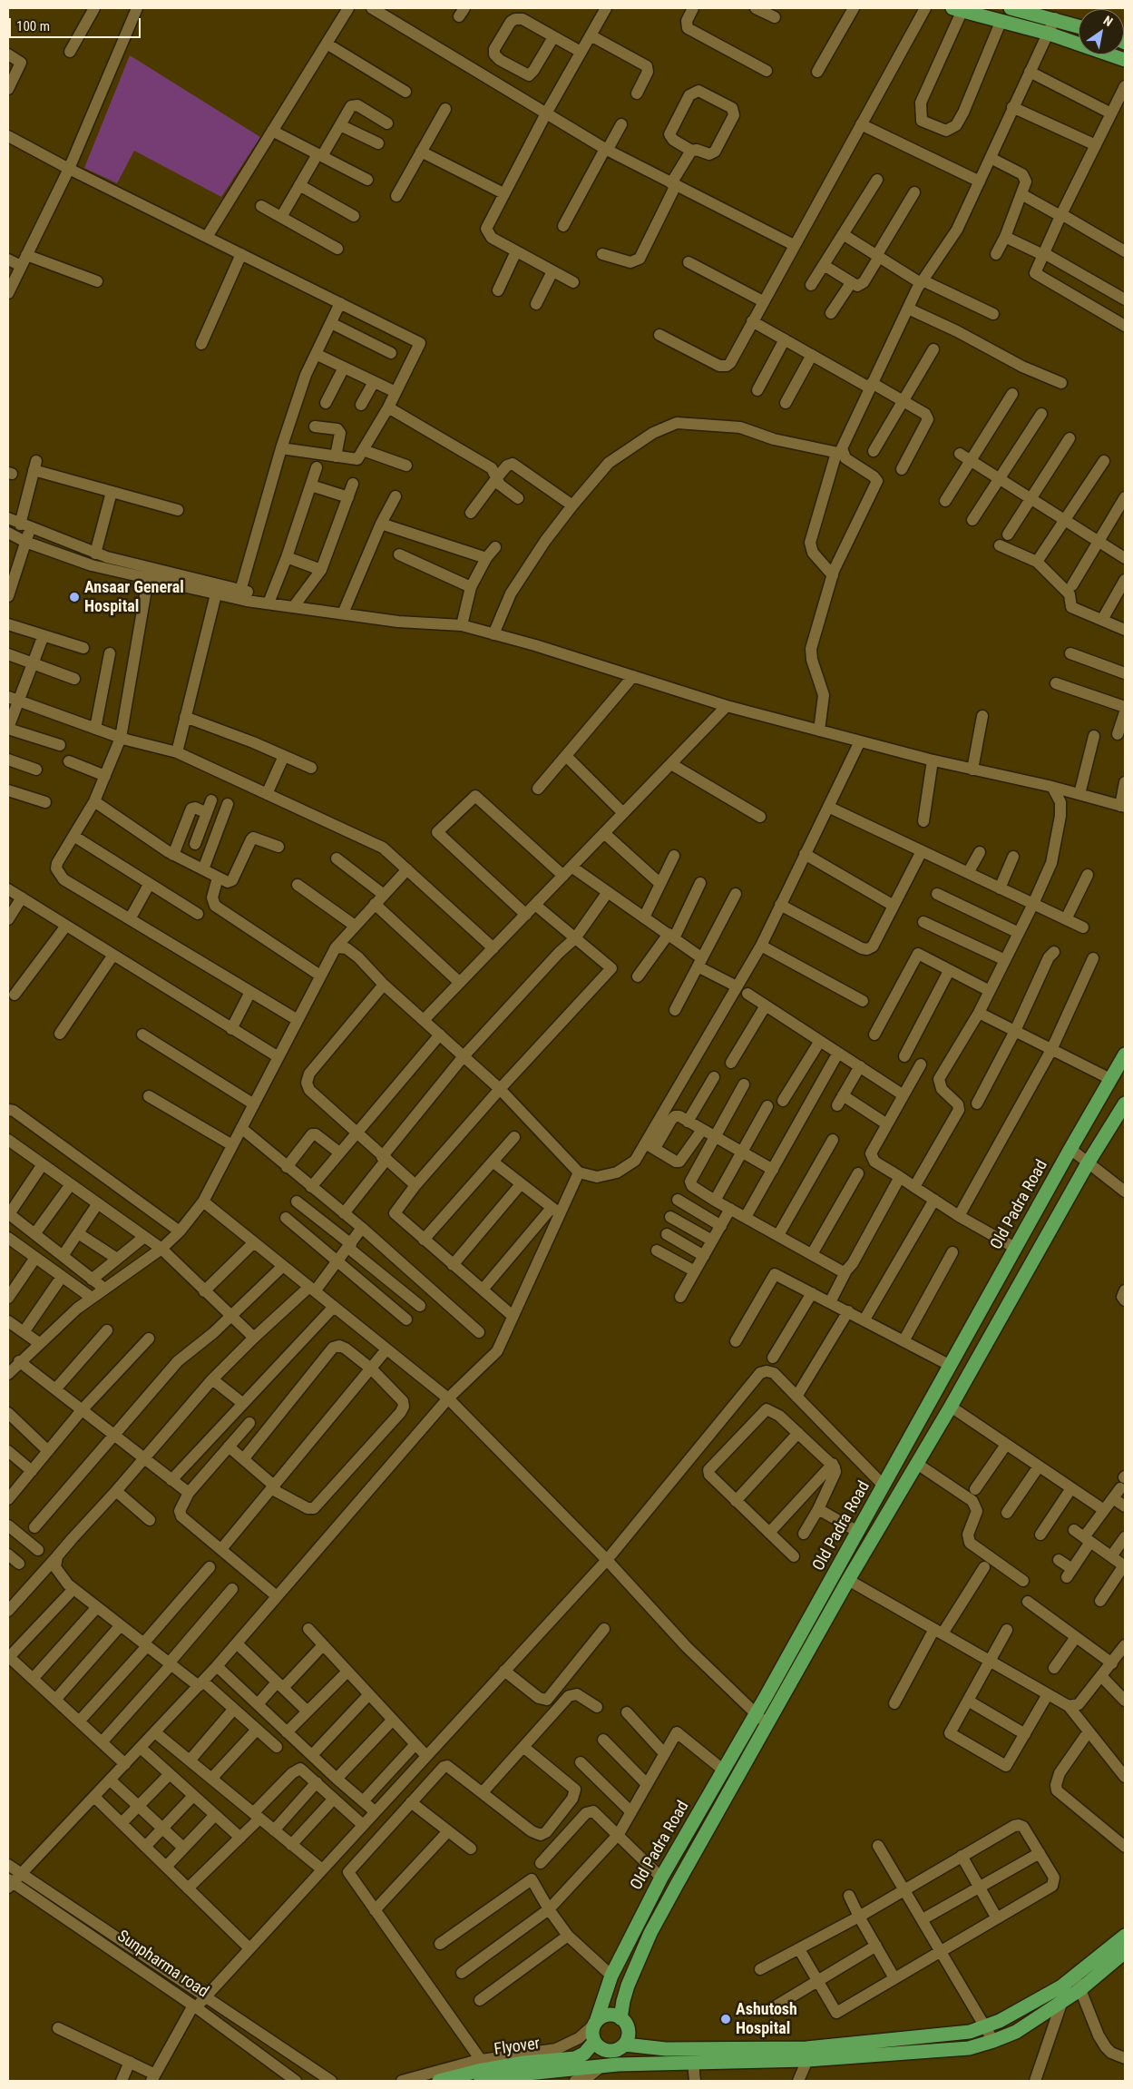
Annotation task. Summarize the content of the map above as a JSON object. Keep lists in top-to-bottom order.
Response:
{
  "streets": {
    "main road": ["Old Padra Road", "Flyover"],
    "street": ["Sunpharma road"]
  },
  "crossings": [
    ["Old Padra Road", "Flyover"]
  ],
  "places": ["Ansaar General Hospital", "Ashutosh Hospital"],
  "scale_bar": "100 m",
  "north": "top right"
}
